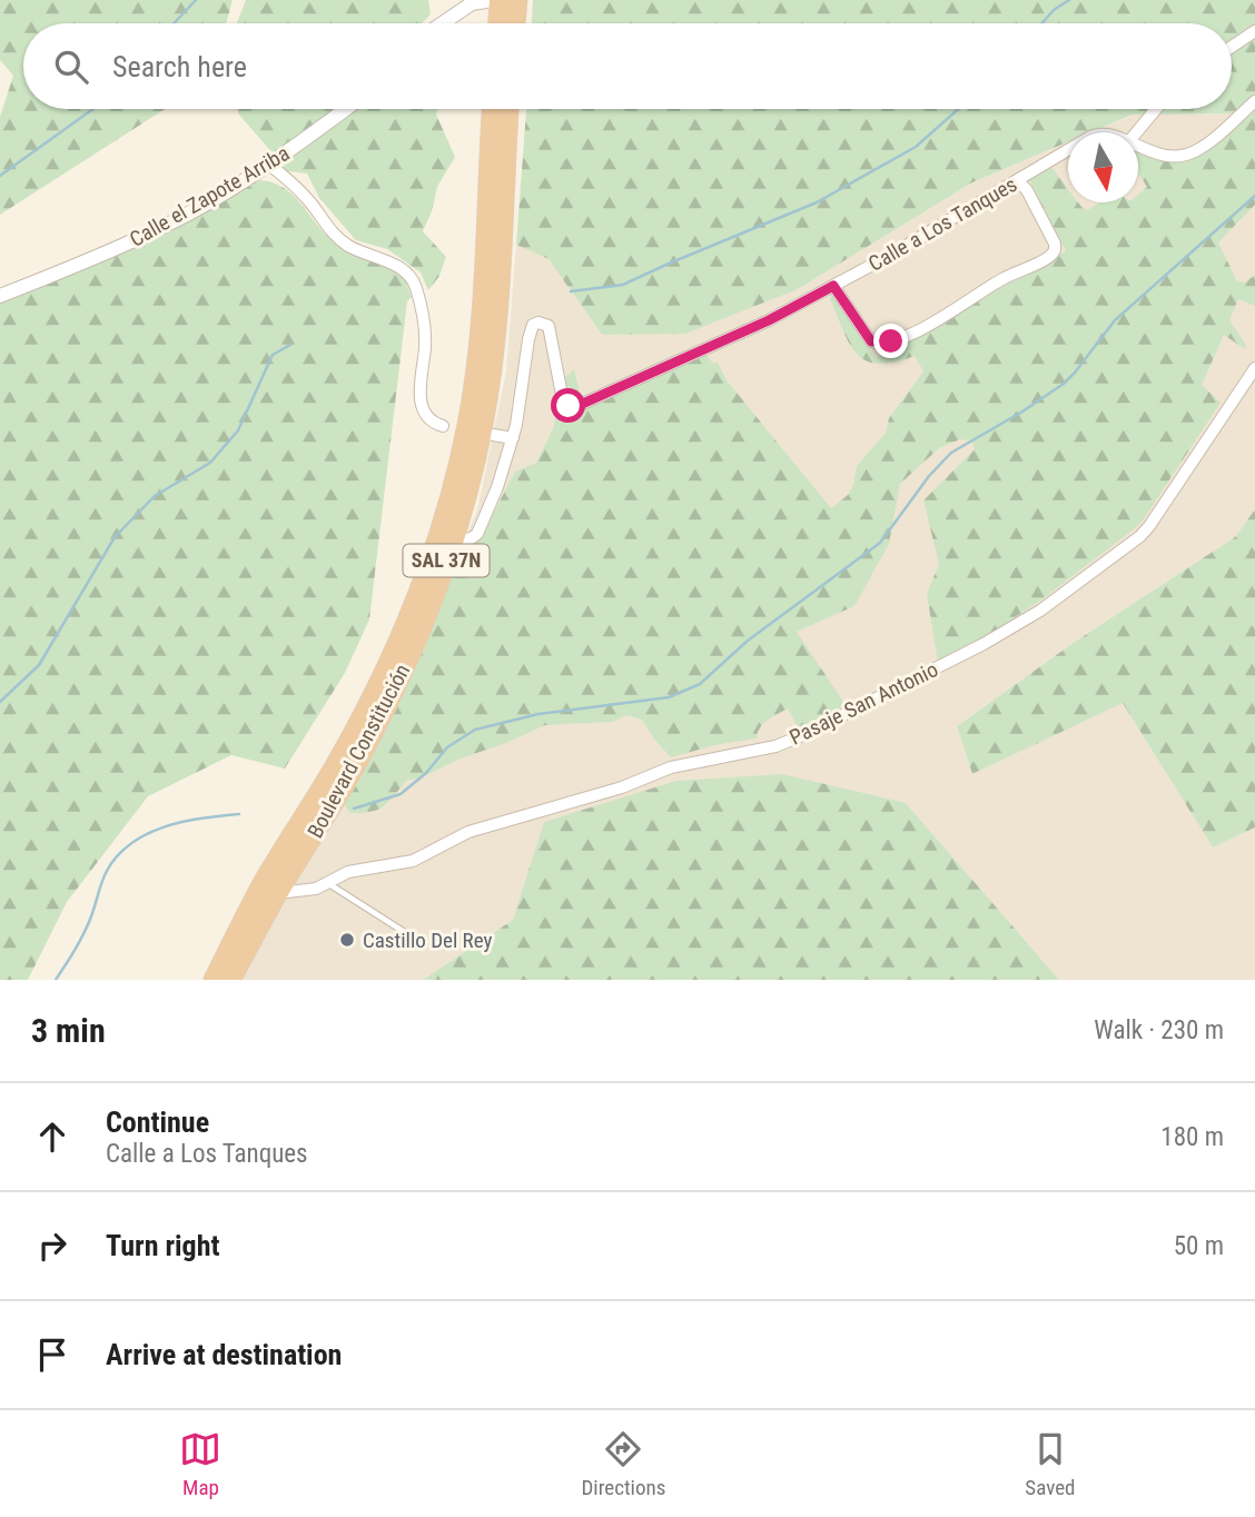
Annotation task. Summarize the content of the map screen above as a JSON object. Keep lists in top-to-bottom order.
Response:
{
  "streets": {
    "highway": ["SAL 37N", "Boulevard Constitución"],
    "street": ["Calle el Zapote Arriba", "Calle a Los Tanques", "Pasaje San Antonio"]
  },
  "crossings": [
    ["Pasaje San Antonio", "Boulevard Constitución"]
  ],
  "places": ["Castillo Del Rey"],
  "north": "bottom",
  "page": {
    "search": "Search here",
    "heading": ["3 min", "Walk · 230 m"],
    "list": [
      ["Continue", "Calle a Los Tanques", "180 m"],
      ["Turn right", "50 m"],
      "Arrive at destination"
    ],
    "nav": ["Map", "Directions", "Saved"]
  }
}
